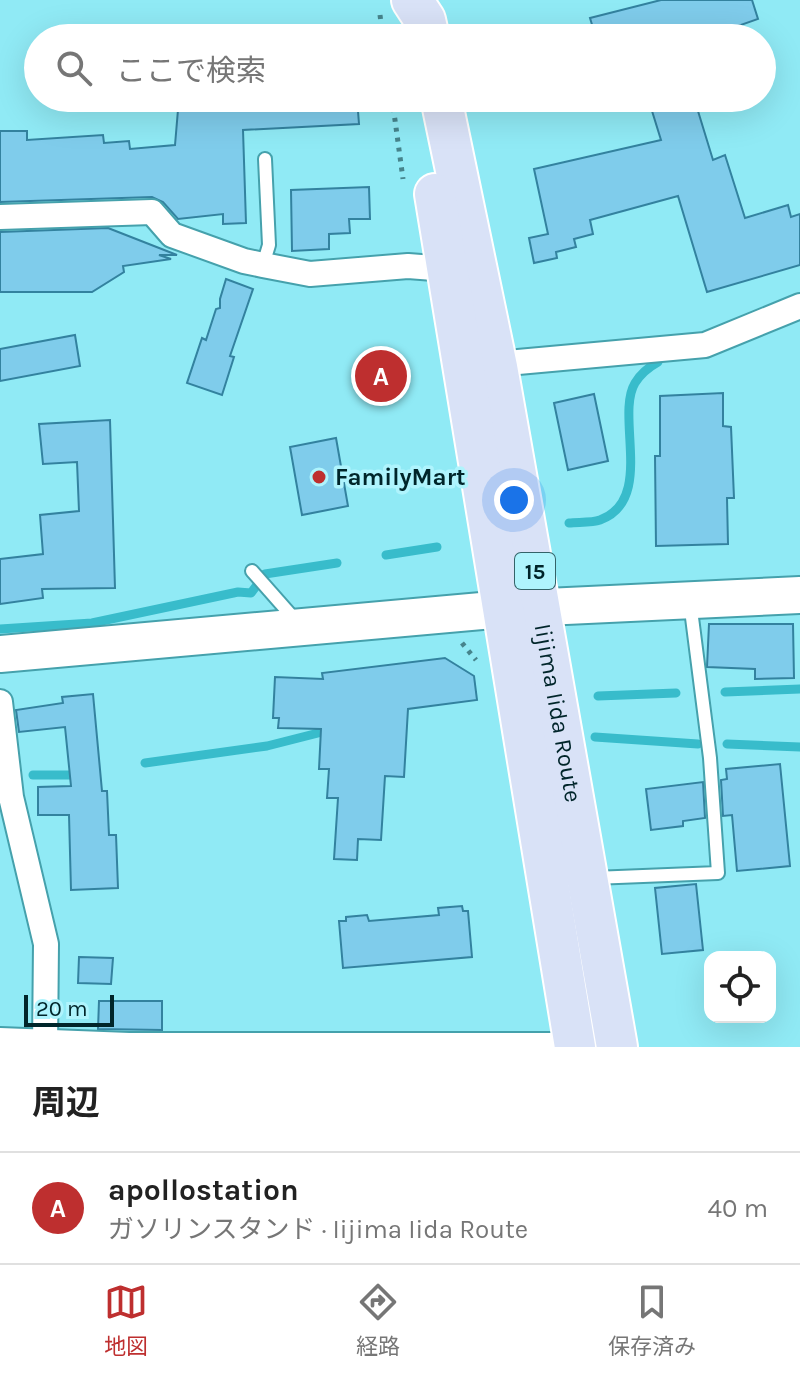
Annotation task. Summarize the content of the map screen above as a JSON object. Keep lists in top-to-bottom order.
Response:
{
  "streets": {
    "main road": ["15", "Iijima Iida Route"]
  },
  "places": ["FamilyMart"],
  "scale_bar": "20 m",
  "page": {
    "search": "ここで検索",
    "pins": "A",
    "scale": "20 m",
    "heading": "周辺",
    "list": [
      {
        "mark": "A",
        "name": "apollostation",
        "note": "ガソリンスタンド · Iijima Iida Route",
        "value": "40 m"
      }
    ],
    "nav": ["地図", "経路", "保存済み"]
  }
}
